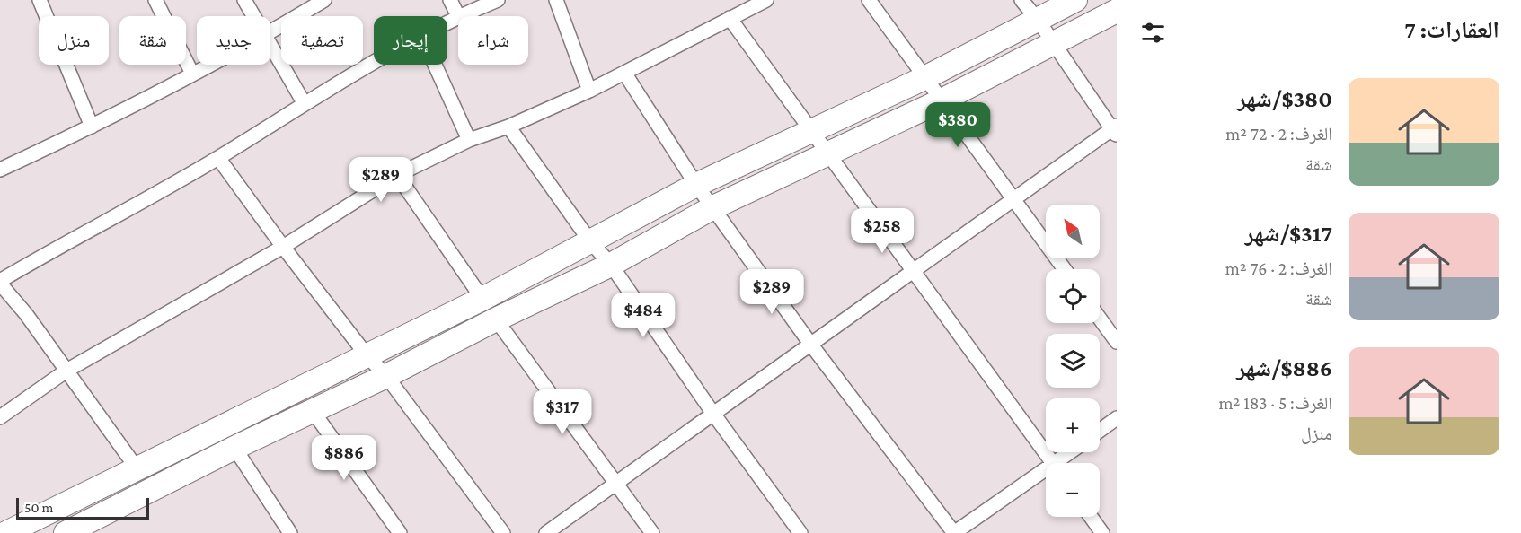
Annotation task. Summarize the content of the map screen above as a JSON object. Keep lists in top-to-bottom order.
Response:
{
  "scale_bar": "50 m",
  "north": "top left",
  "page": {
    "heading": "العقارات: 7",
    "chip": [
      "شراء",
      "إيجار",
      "تصفية",
      "جديد",
      "شقة",
      "منزل"
    ],
    "list": [
      {
        "name": "$380/شهر",
        "note": "الغرف: 2 · 72 m² · شقة"
      },
      {
        "name": "$317/شهر",
        "note": "الغرف: 2 · 76 m² · شقة"
      },
      {
        "name": "$886/شهر",
        "note": "الغرف: 5 · 183 m² · منزل"
      }
    ],
    "price": [
      "$380",
      "$289",
      "$258",
      "$289",
      "$484",
      "$317",
      "$886"
    ],
    "map_buttons": ["+", "−"],
    "scale": "50 m"
  }
}
